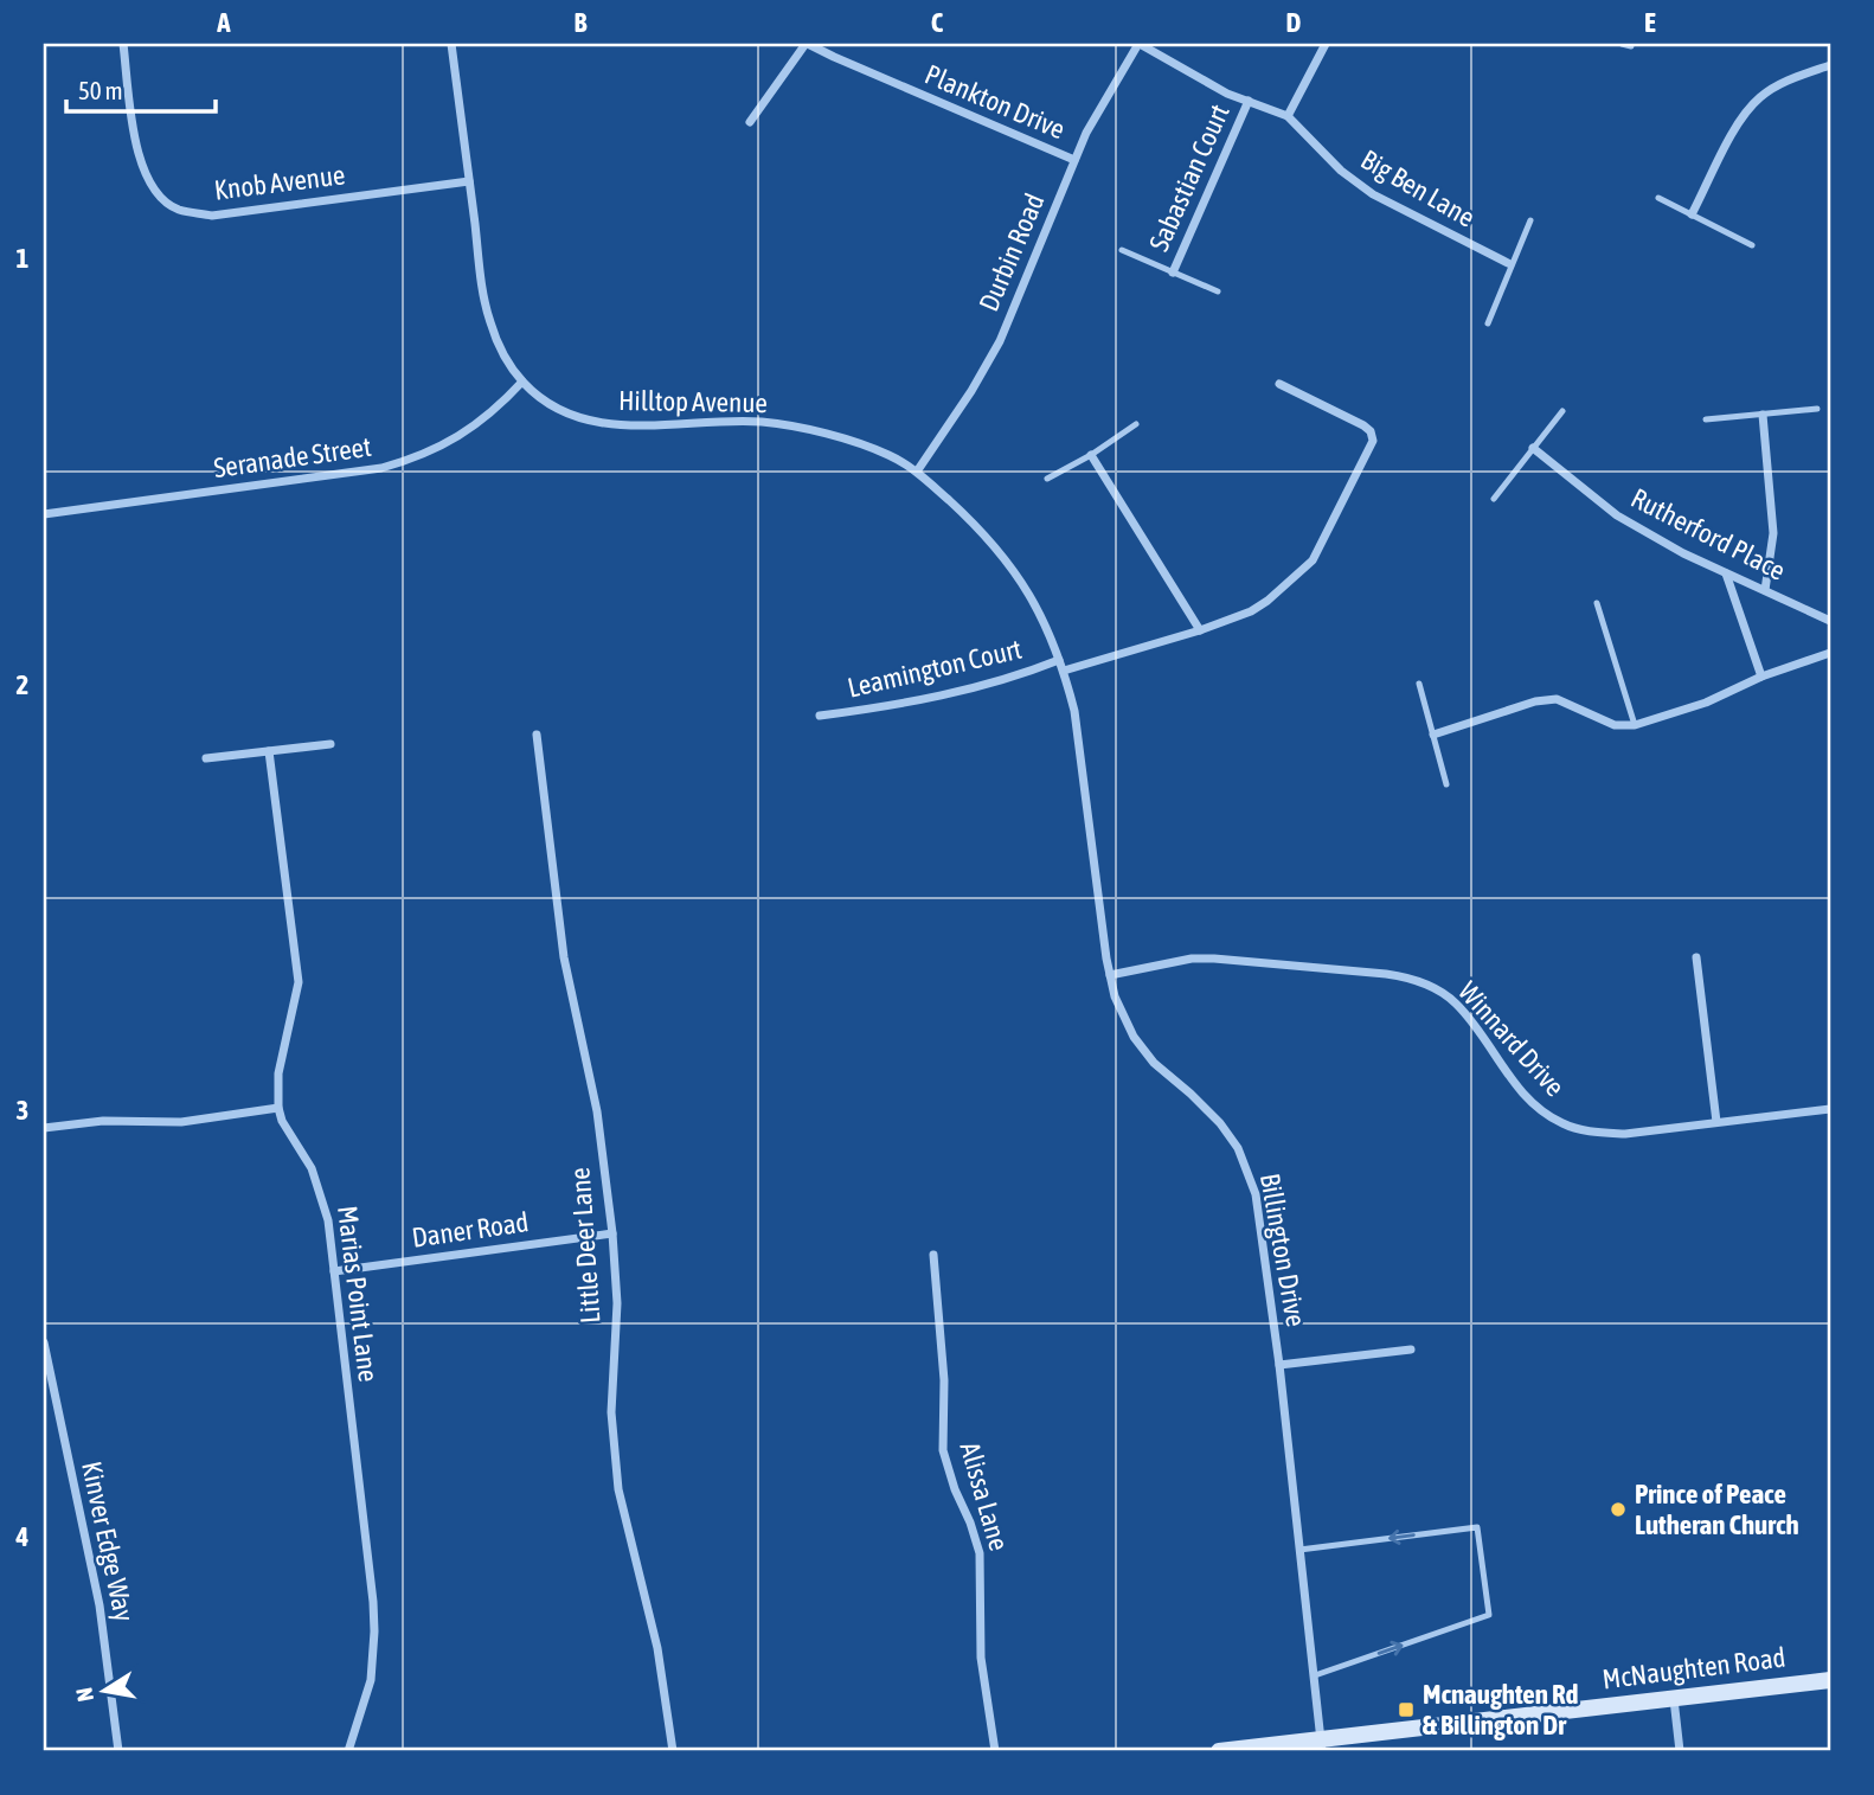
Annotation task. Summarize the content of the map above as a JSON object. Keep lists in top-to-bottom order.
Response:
{
  "streets": {
    "street": [
      "Plankton Drive",
      "Sabastian Court",
      "Knob Avenue",
      "Big Ben Lane",
      "Durbin Road",
      "Hilltop Avenue",
      "Seranade Street",
      "Rutherford Place",
      "Leamington Court",
      "Winnard Drive",
      "Daner Road",
      "Little Deer Lane",
      "Billington Drive",
      "Marias Point Lane",
      "Alissa Lane",
      "Kinver Edge Way",
      "McNaughten Road"
    ]
  },
  "crossings": [
    ["Plankton Drive", "Durbin Road"],
    ["Sabastian Court", "Big Ben Lane"],
    ["Knob Avenue", "Hilltop Avenue"],
    ["Big Ben Lane", "Durbin Road"],
    ["Durbin Road", "Hilltop Avenue"],
    ["Durbin Road", "Billington Drive"],
    ["Hilltop Avenue", "Seranade Street"],
    ["Hilltop Avenue", "Billington Drive"],
    ["Leamington Court", "Billington Drive"],
    ["Winnard Drive", "Billington Drive"],
    ["Daner Road", "Little Deer Lane"],
    ["Daner Road", "Marias Point Lane"],
    ["Billington Drive", "McNaughten Road"]
  ],
  "places": {
    "other": ["Prince of Peace Lutheran Church"],
    "transit": ["Mcnaughten Rd & Billington Dr"]
  },
  "scale_bar": "50 m",
  "north": "left",
  "grid": {
    "columns": [
      "A",
      "B",
      "C",
      "D",
      "E"
    ],
    "rows": [
      "1",
      "2",
      "3",
      "4"
    ]
  }
}
